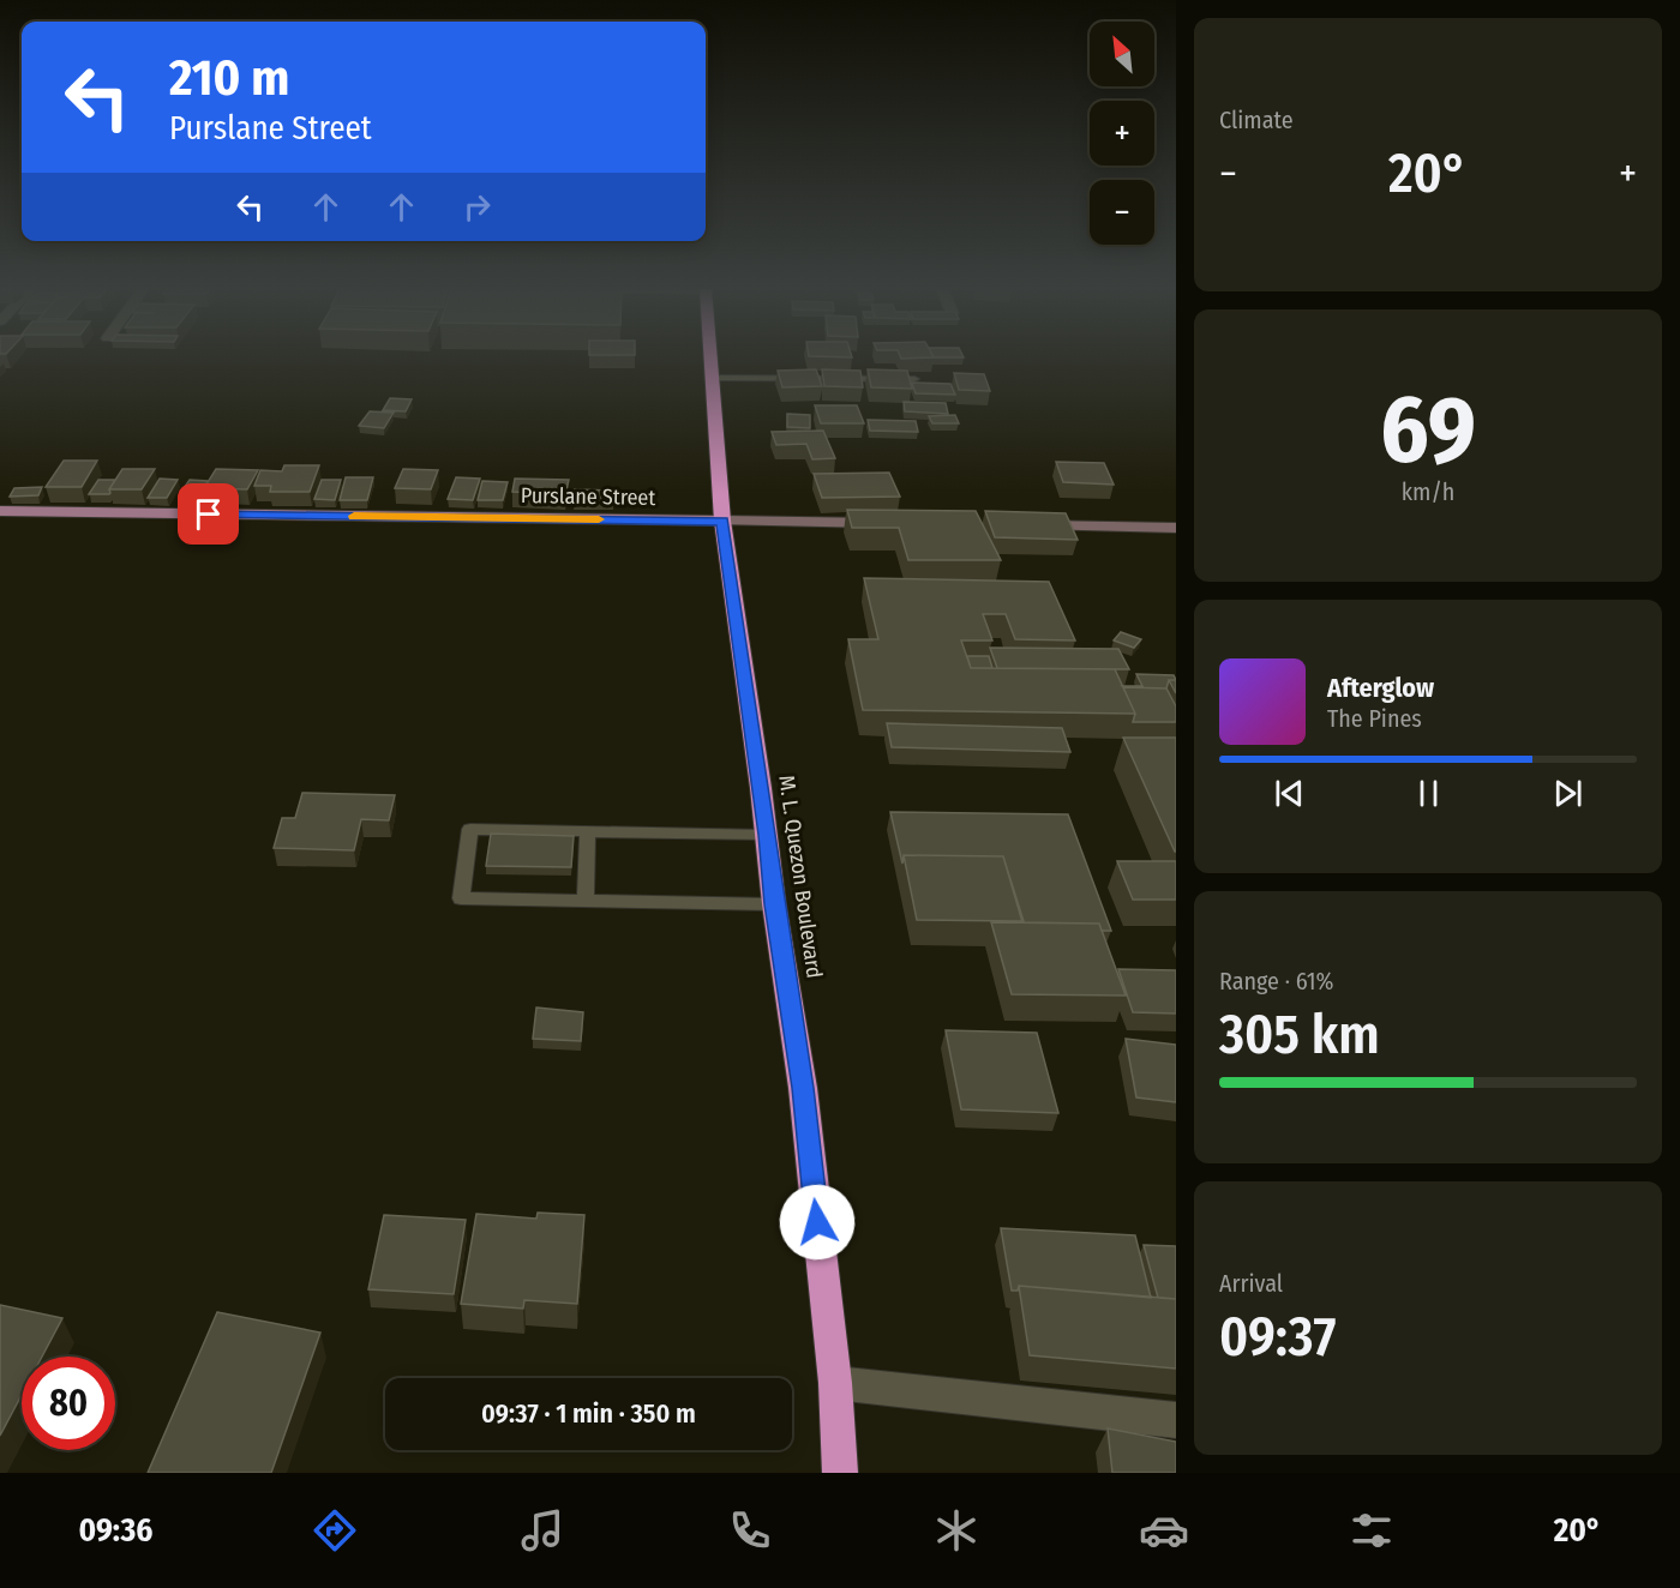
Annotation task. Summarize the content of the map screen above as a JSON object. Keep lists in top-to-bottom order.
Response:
{
  "streets": {
    "highway": ["M. L. Quezon Boulevard"],
    "main road": ["Purslane Street"]
  },
  "crossings": [
    ["Purslane Street", "M. L. Quezon Boulevard"]
  ],
  "north": "top left",
  "page": {
    "tile": [
      "Climate",
      ["69", "km/h"],
      ["Range · 61%", "305 km"],
      ["Arrival", "09:37"]
    ],
    "map_buttons": ["+", "−"],
    "turn": ["210 m", "Purslane Street"],
    "heat": ["−", "20°", "+"],
    "song": ["Afterglow", "The Pines"],
    "limit": "80",
    "trip": "09:37 · 1 min · 350 m",
    "tabs": ["09:36", "20°"]
  }
}
